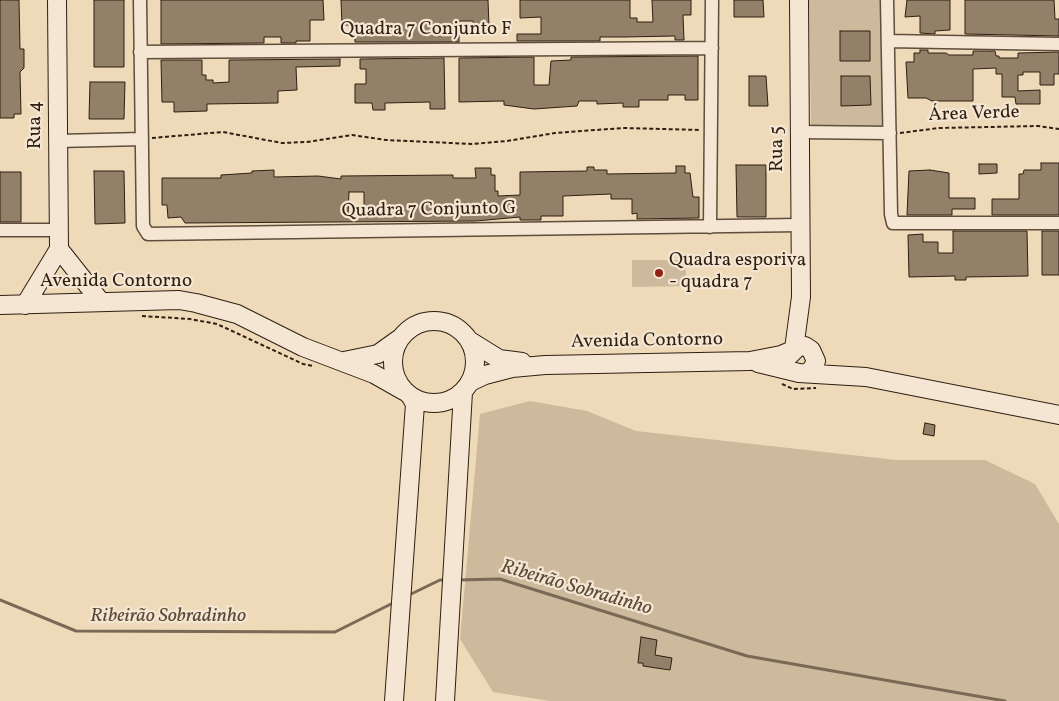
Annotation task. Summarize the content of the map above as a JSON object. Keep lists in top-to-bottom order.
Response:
{
  "streets": {
    "main road": ["Rua 4", "Rua 5", "Avenida Contorno"],
    "street": ["Quadra 7 Conjunto F", "Quadra 7 Conjunto G"],
    "path": ["Área Verde"]
  },
  "crossings": [
    ["Rua 5", "Quadra 7 Conjunto G"],
    ["Rua 5", "Avenida Contorno"]
  ],
  "water": ["Ribeirão Sobradinho"],
  "places": ["Quadra esporiva - quadra 7"]
}
